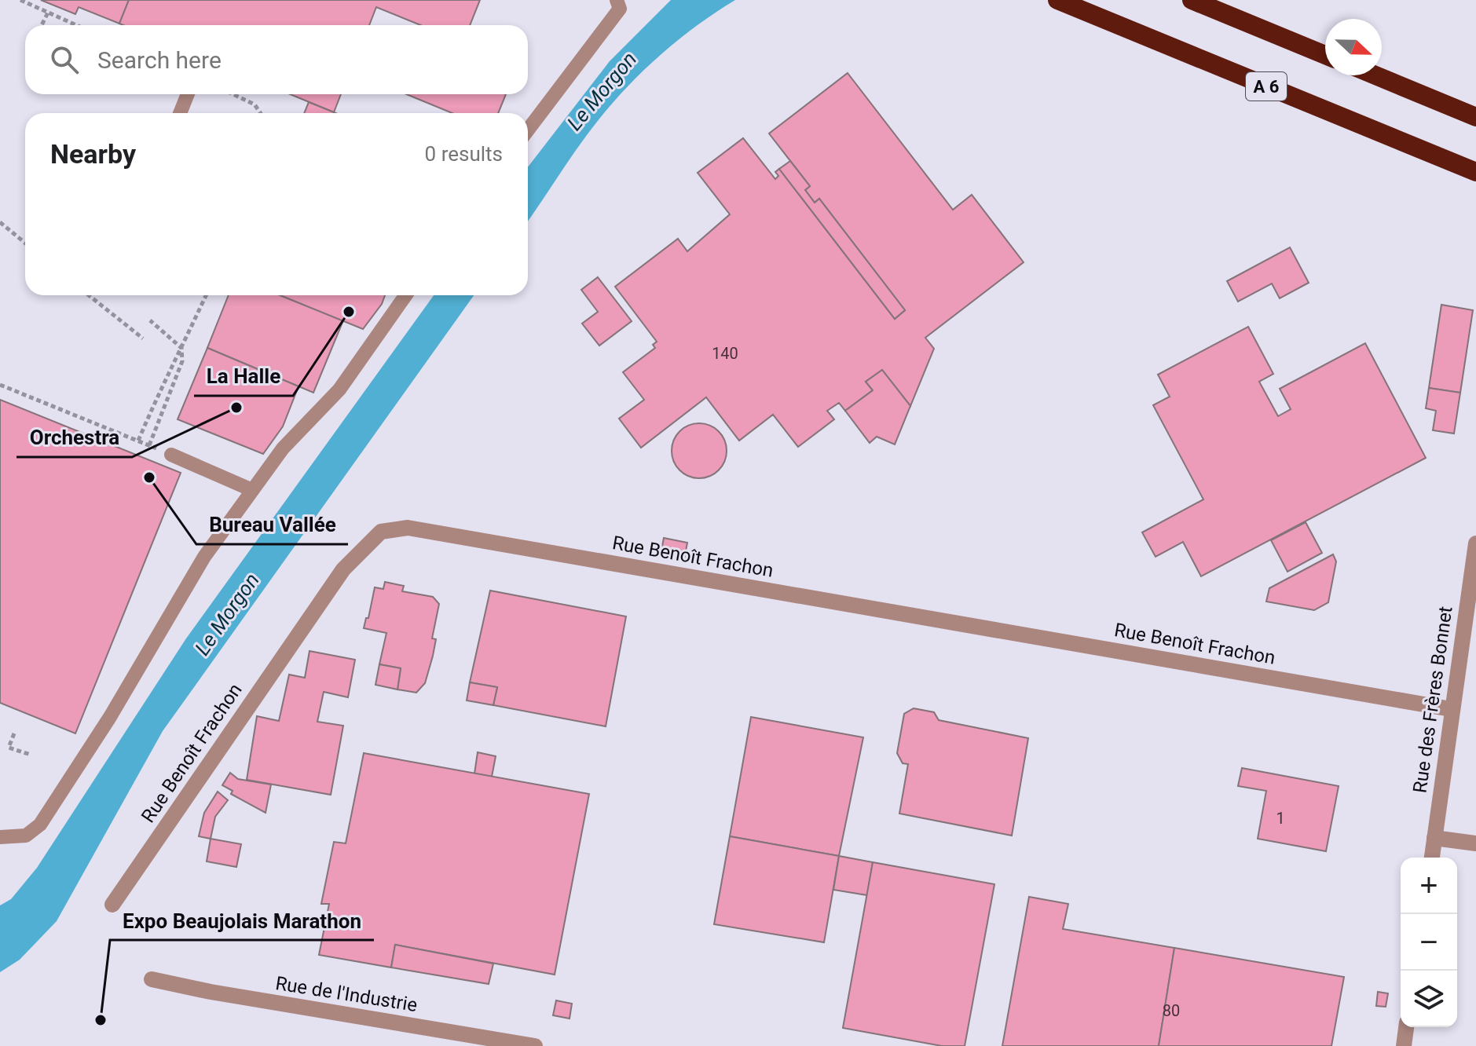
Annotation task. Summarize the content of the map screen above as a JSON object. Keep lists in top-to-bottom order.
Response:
{
  "streets": {
    "highway": ["A 6"],
    "street": ["Rue Benoît Frachon", "Rue des Frères Bonnet", "Rue de l'Industrie"]
  },
  "crossings": [
    ["Rue Benoît Frachon", "Rue des Frères Bonnet"]
  ],
  "water": ["Le Morgon"],
  "places": [
    "La Halle",
    "Orchestra",
    "Bureau Vallée",
    "Expo Beaujolais Marathon"
  ],
  "house_numbers": ["140", "1", "80"],
  "north": "right",
  "page": {
    "search": "Search here",
    "heading": ["Nearby", "0 results"],
    "map_buttons": ["+", "−"]
  }
}
